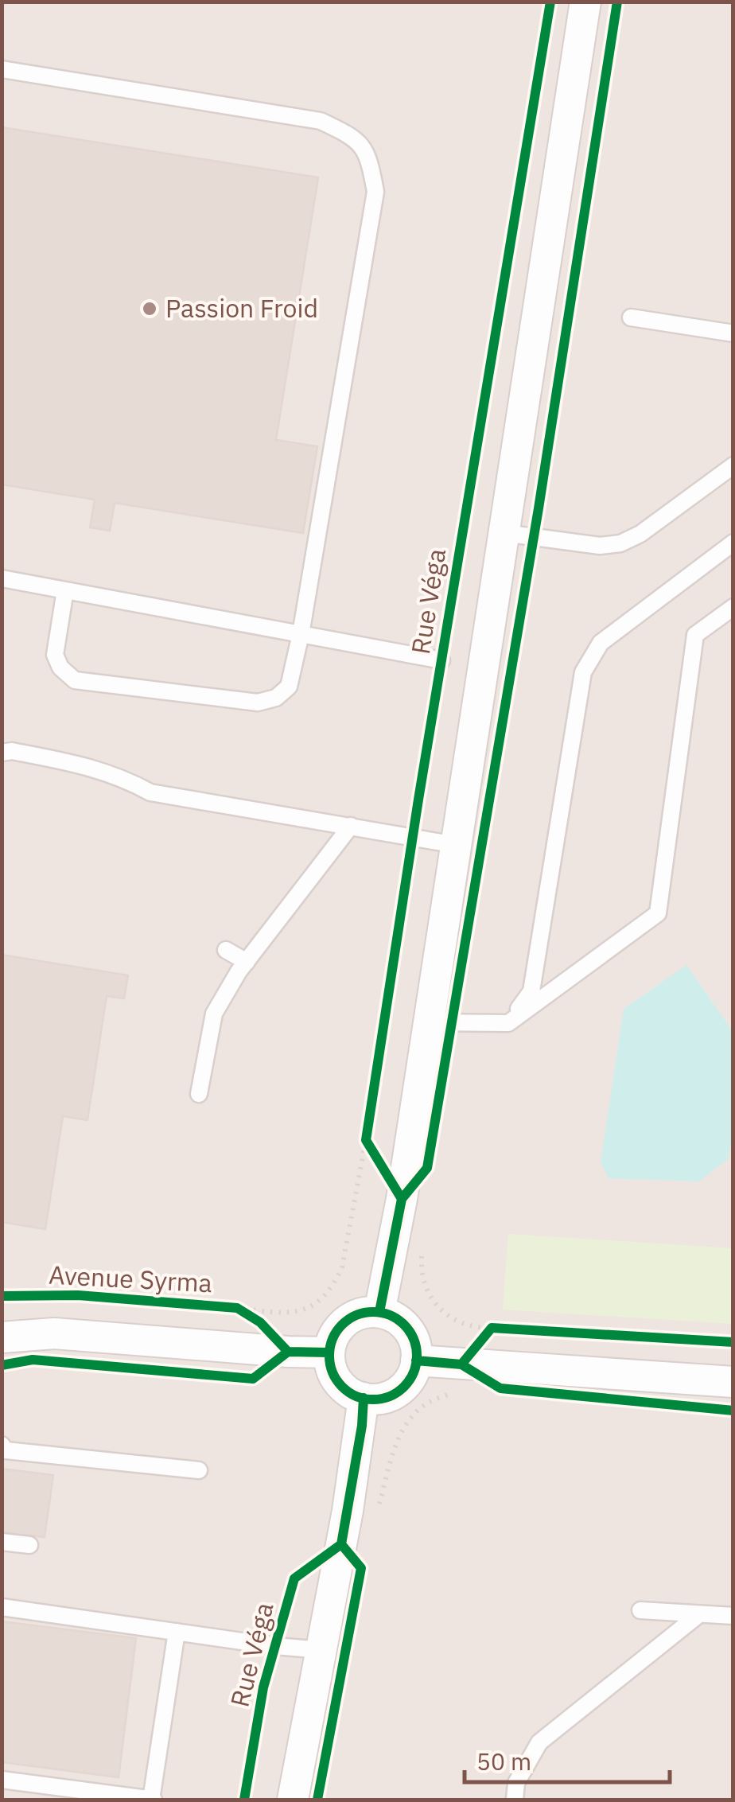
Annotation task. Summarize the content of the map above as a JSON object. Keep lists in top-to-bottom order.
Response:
{
  "streets": {
    "cycle path": ["Rue Véga", "Avenue Syrma"]
  },
  "places": ["Passion Froid"],
  "scale_bar": "50 m"
}
